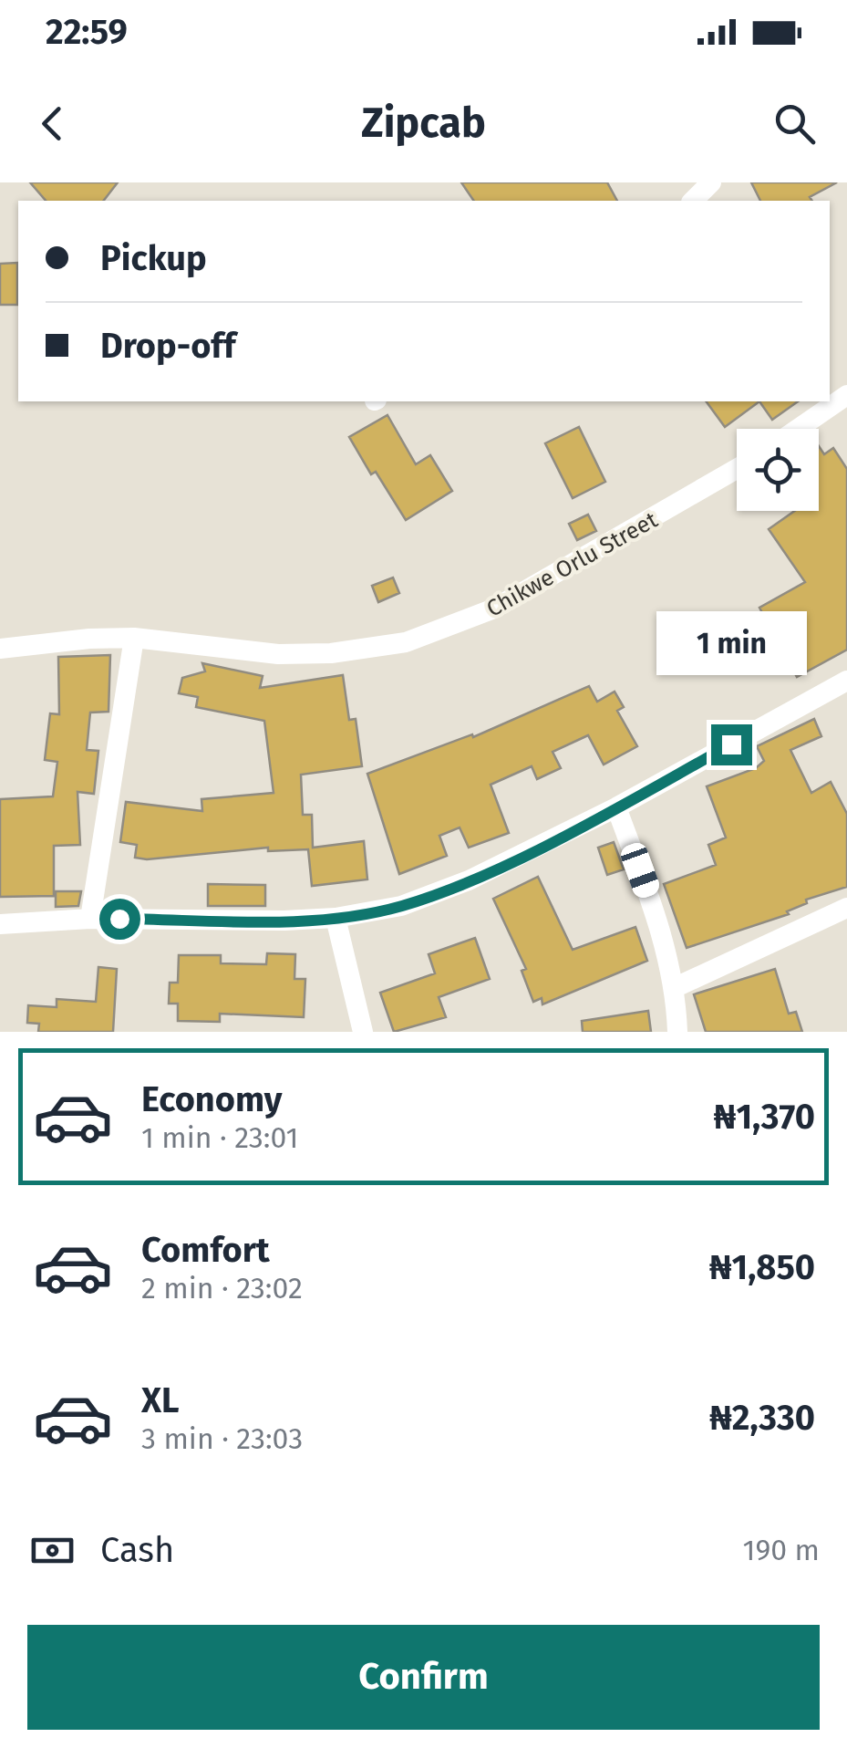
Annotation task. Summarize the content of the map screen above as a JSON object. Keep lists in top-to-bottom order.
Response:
{
  "streets": {
    "street": ["Chikwe Orlu Street"]
  },
  "page": {
    "status": "22:59",
    "header": "Zipcab",
    "banner": ["Pickup", "Drop-off"],
    "bubble": "1 min",
    "list": [
      {
        "name": "Economy",
        "note": "1 min · 23:01",
        "value": "₦1,370"
      },
      {
        "name": "Comfort",
        "note": "2 min · 23:02",
        "value": "₦1,850"
      },
      {
        "name": "XL",
        "note": "3 min · 23:03",
        "value": "₦2,330"
      }
    ],
    "pay": ["Cash", "190 m"],
    "buttons": "Confirm"
  }
}
